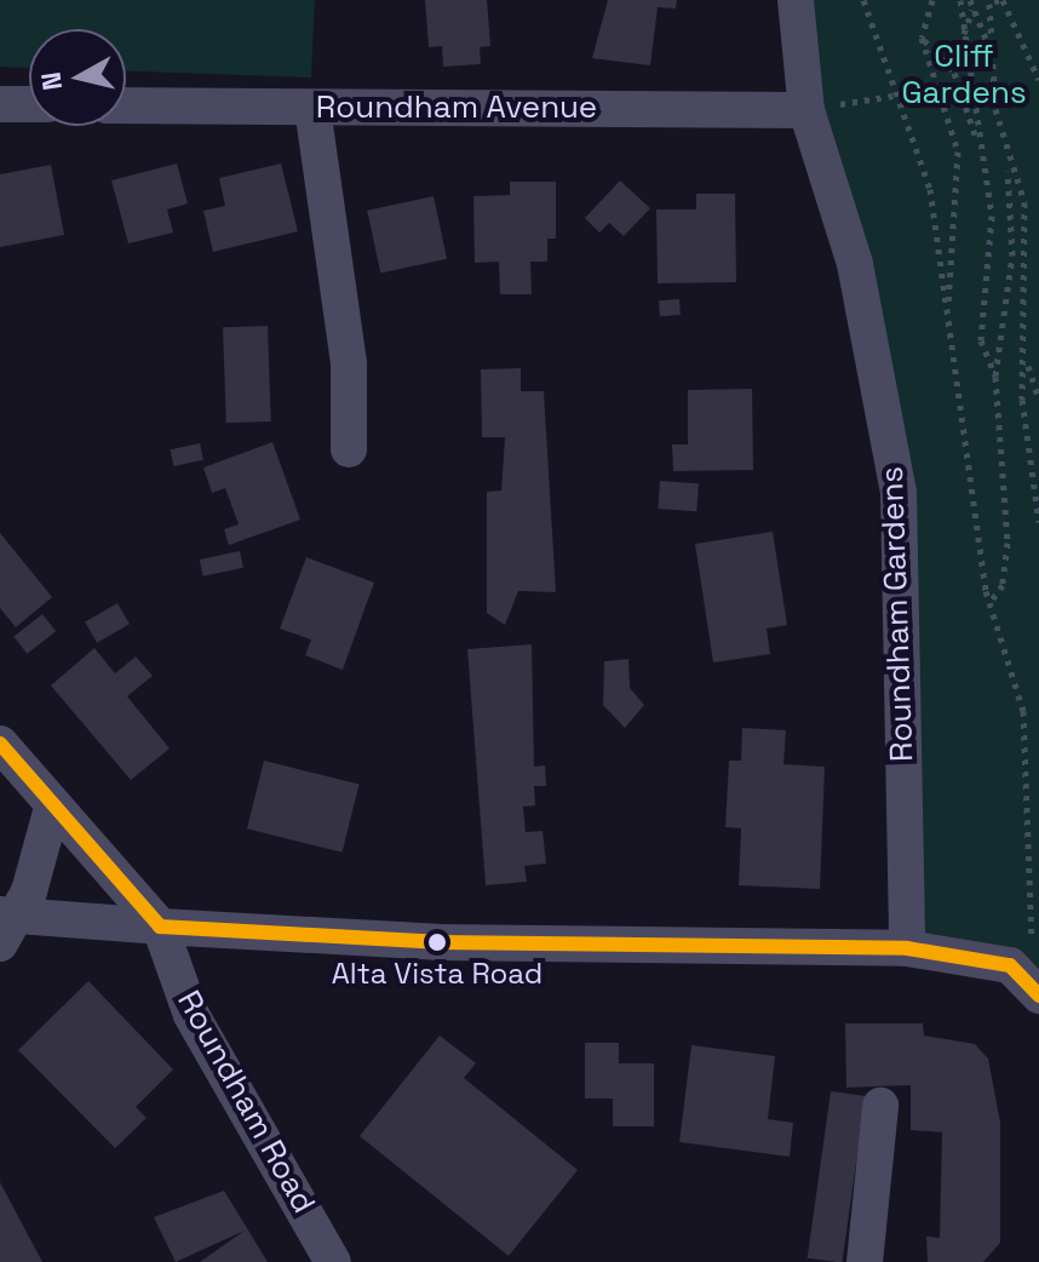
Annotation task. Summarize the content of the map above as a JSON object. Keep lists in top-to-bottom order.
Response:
{
  "streets": {
    "street": ["Roundham Avenue", "Roundham Gardens", "Roundham Road"]
  },
  "crossings": [
    ["Roundham Avenue", "Roundham Gardens"]
  ],
  "parks": ["Cliff Gardens"],
  "places": ["Alta Vista Road"],
  "north": "left"
}
